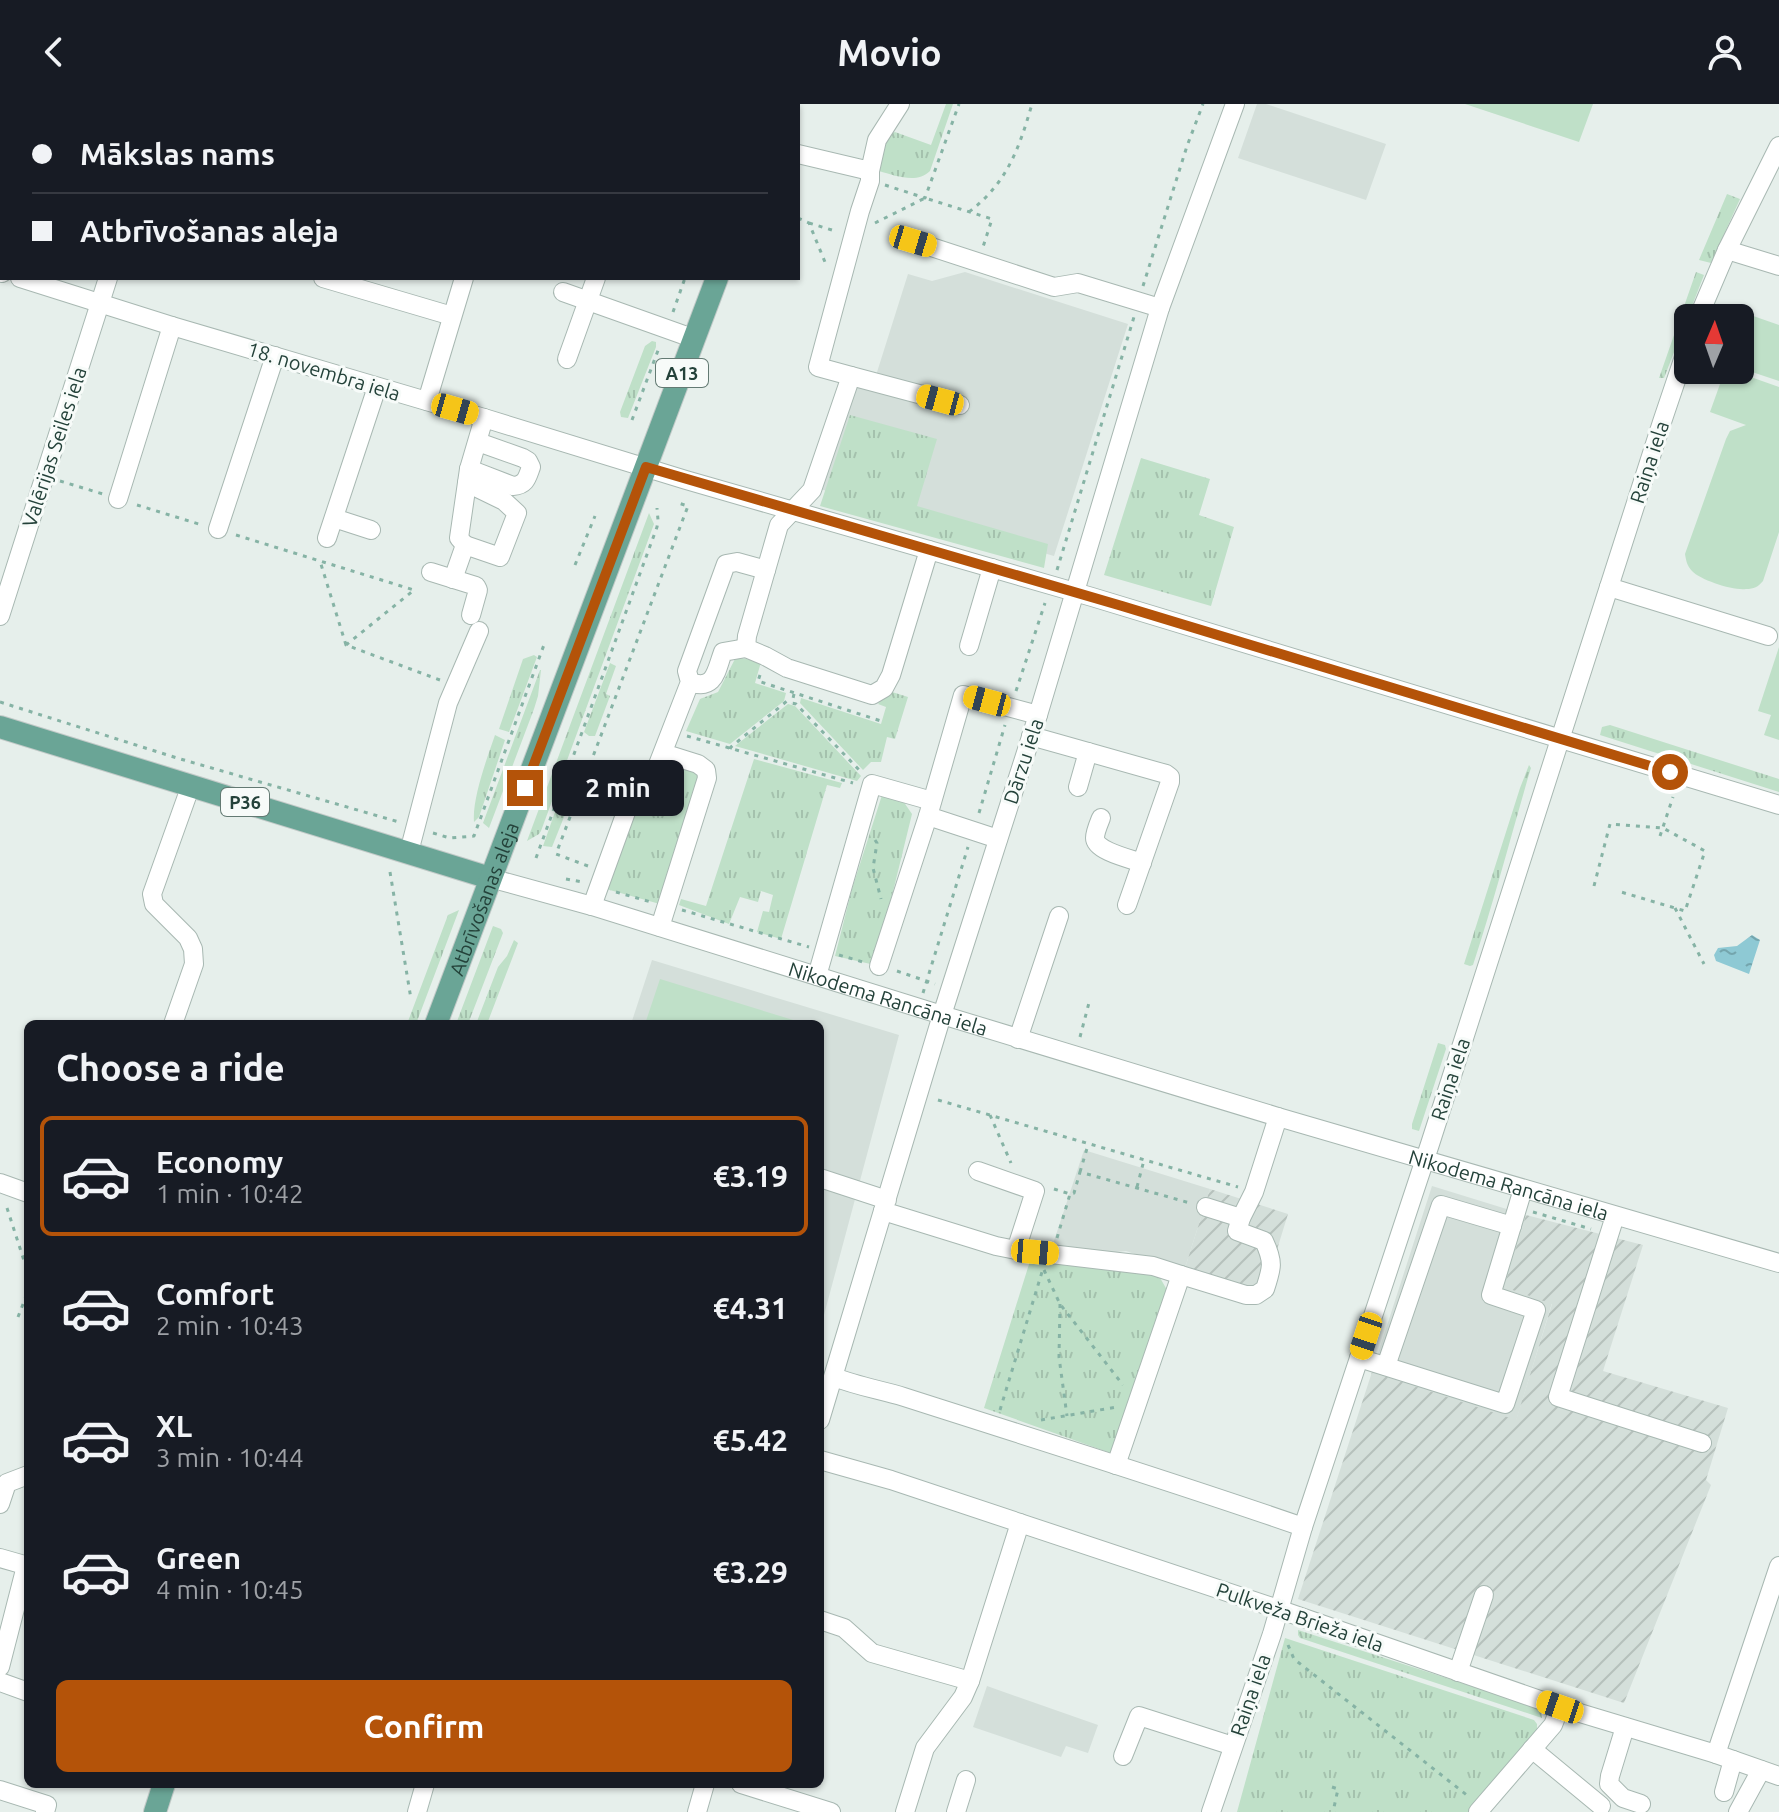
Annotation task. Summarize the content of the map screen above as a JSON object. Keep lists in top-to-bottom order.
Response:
{
  "streets": {
    "main road": [
      "A13",
      "P36",
      "Atbrīvošanas aleja",
      "Nikodema Rancāna iela"
    ],
    "street": [
      "18. novembra iela",
      "Valērijas Seiles iela",
      "Raiņa iela",
      "Dārzu iela",
      "Pulkveža Brieža iela"
    ]
  },
  "crossings": [
    ["18. novembra iela", "Valērijas Seiles iela"],
    ["18. novembra iela", "Raiņa iela"],
    ["18. novembra iela", "Dārzu iela"],
    ["18. novembra iela", "Atbrīvošanas aleja"],
    ["Raiņa iela", "Nikodema Rancāna iela"],
    ["Raiņa iela", "Pulkveža Brieža iela"],
    ["Dārzu iela", "Nikodema Rancāna iela"],
    ["Atbrīvošanas aleja", "Nikodema Rancāna iela"]
  ],
  "north": "top",
  "page": {
    "header": "Movio",
    "banner": ["Mākslas nams", "Atbrīvošanas aleja"],
    "bubble": "2 min",
    "heading": "Choose a ride",
    "list": [
      {
        "name": "Economy",
        "note": "1 min · 10:42",
        "value": "€3.19"
      },
      {
        "name": "Comfort",
        "note": "2 min · 10:43",
        "value": "€4.31"
      },
      {
        "name": "XL",
        "note": "3 min · 10:44",
        "value": "€5.42"
      },
      {
        "name": "Green",
        "note": "4 min · 10:45",
        "value": "€3.29"
      }
    ],
    "buttons": "Confirm"
  }
}
